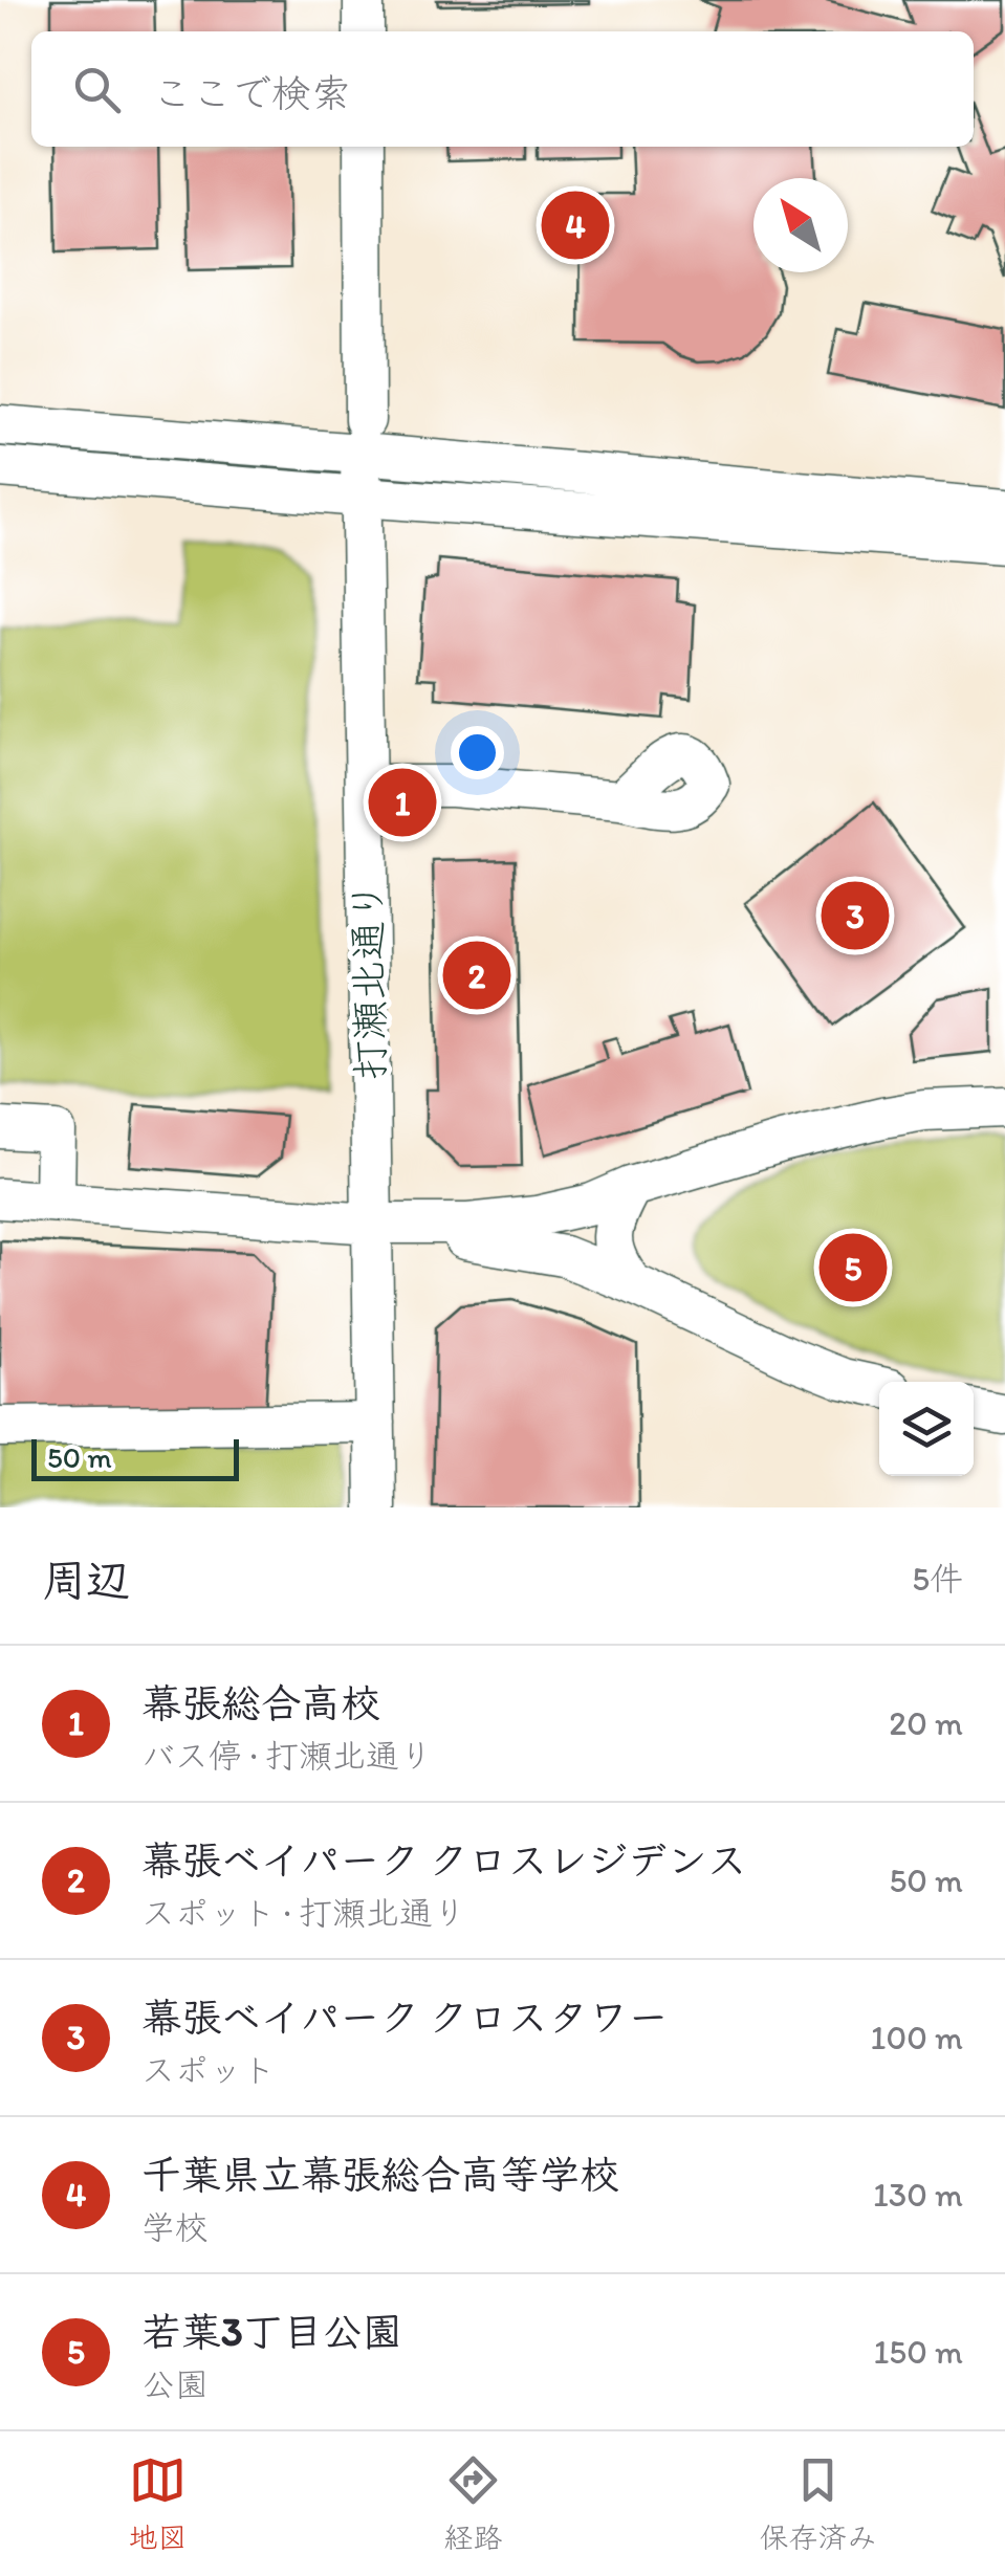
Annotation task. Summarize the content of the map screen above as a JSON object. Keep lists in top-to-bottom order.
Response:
{
  "streets": {
    "street": ["打瀬北通り"]
  },
  "scale_bar": "50 m",
  "north": "top left",
  "page": {
    "search": "ここで検索",
    "pins": [
      "4",
      "1",
      "3",
      "2",
      "5"
    ],
    "scale": "50 m",
    "heading": ["周辺", "5件"],
    "list": [
      {
        "mark": "1",
        "name": "幕張総合高校",
        "note": "バス停 · 打瀬北通り",
        "value": "20 m"
      },
      {
        "mark": "2",
        "name": "幕張ベイパーク クロスレジデンス",
        "note": "スポット · 打瀬北通り",
        "value": "50 m"
      },
      {
        "mark": "3",
        "name": "幕張ベイパーク クロスタワー",
        "note": "スポット",
        "value": "100 m"
      },
      {
        "mark": "4",
        "name": "千葉県立幕張総合高等学校",
        "note": "学校",
        "value": "130 m"
      },
      {
        "mark": "5",
        "name": "若葉3丁目公園",
        "note": "公園",
        "value": "150 m"
      }
    ],
    "nav": ["地図", "経路", "保存済み"]
  }
}
